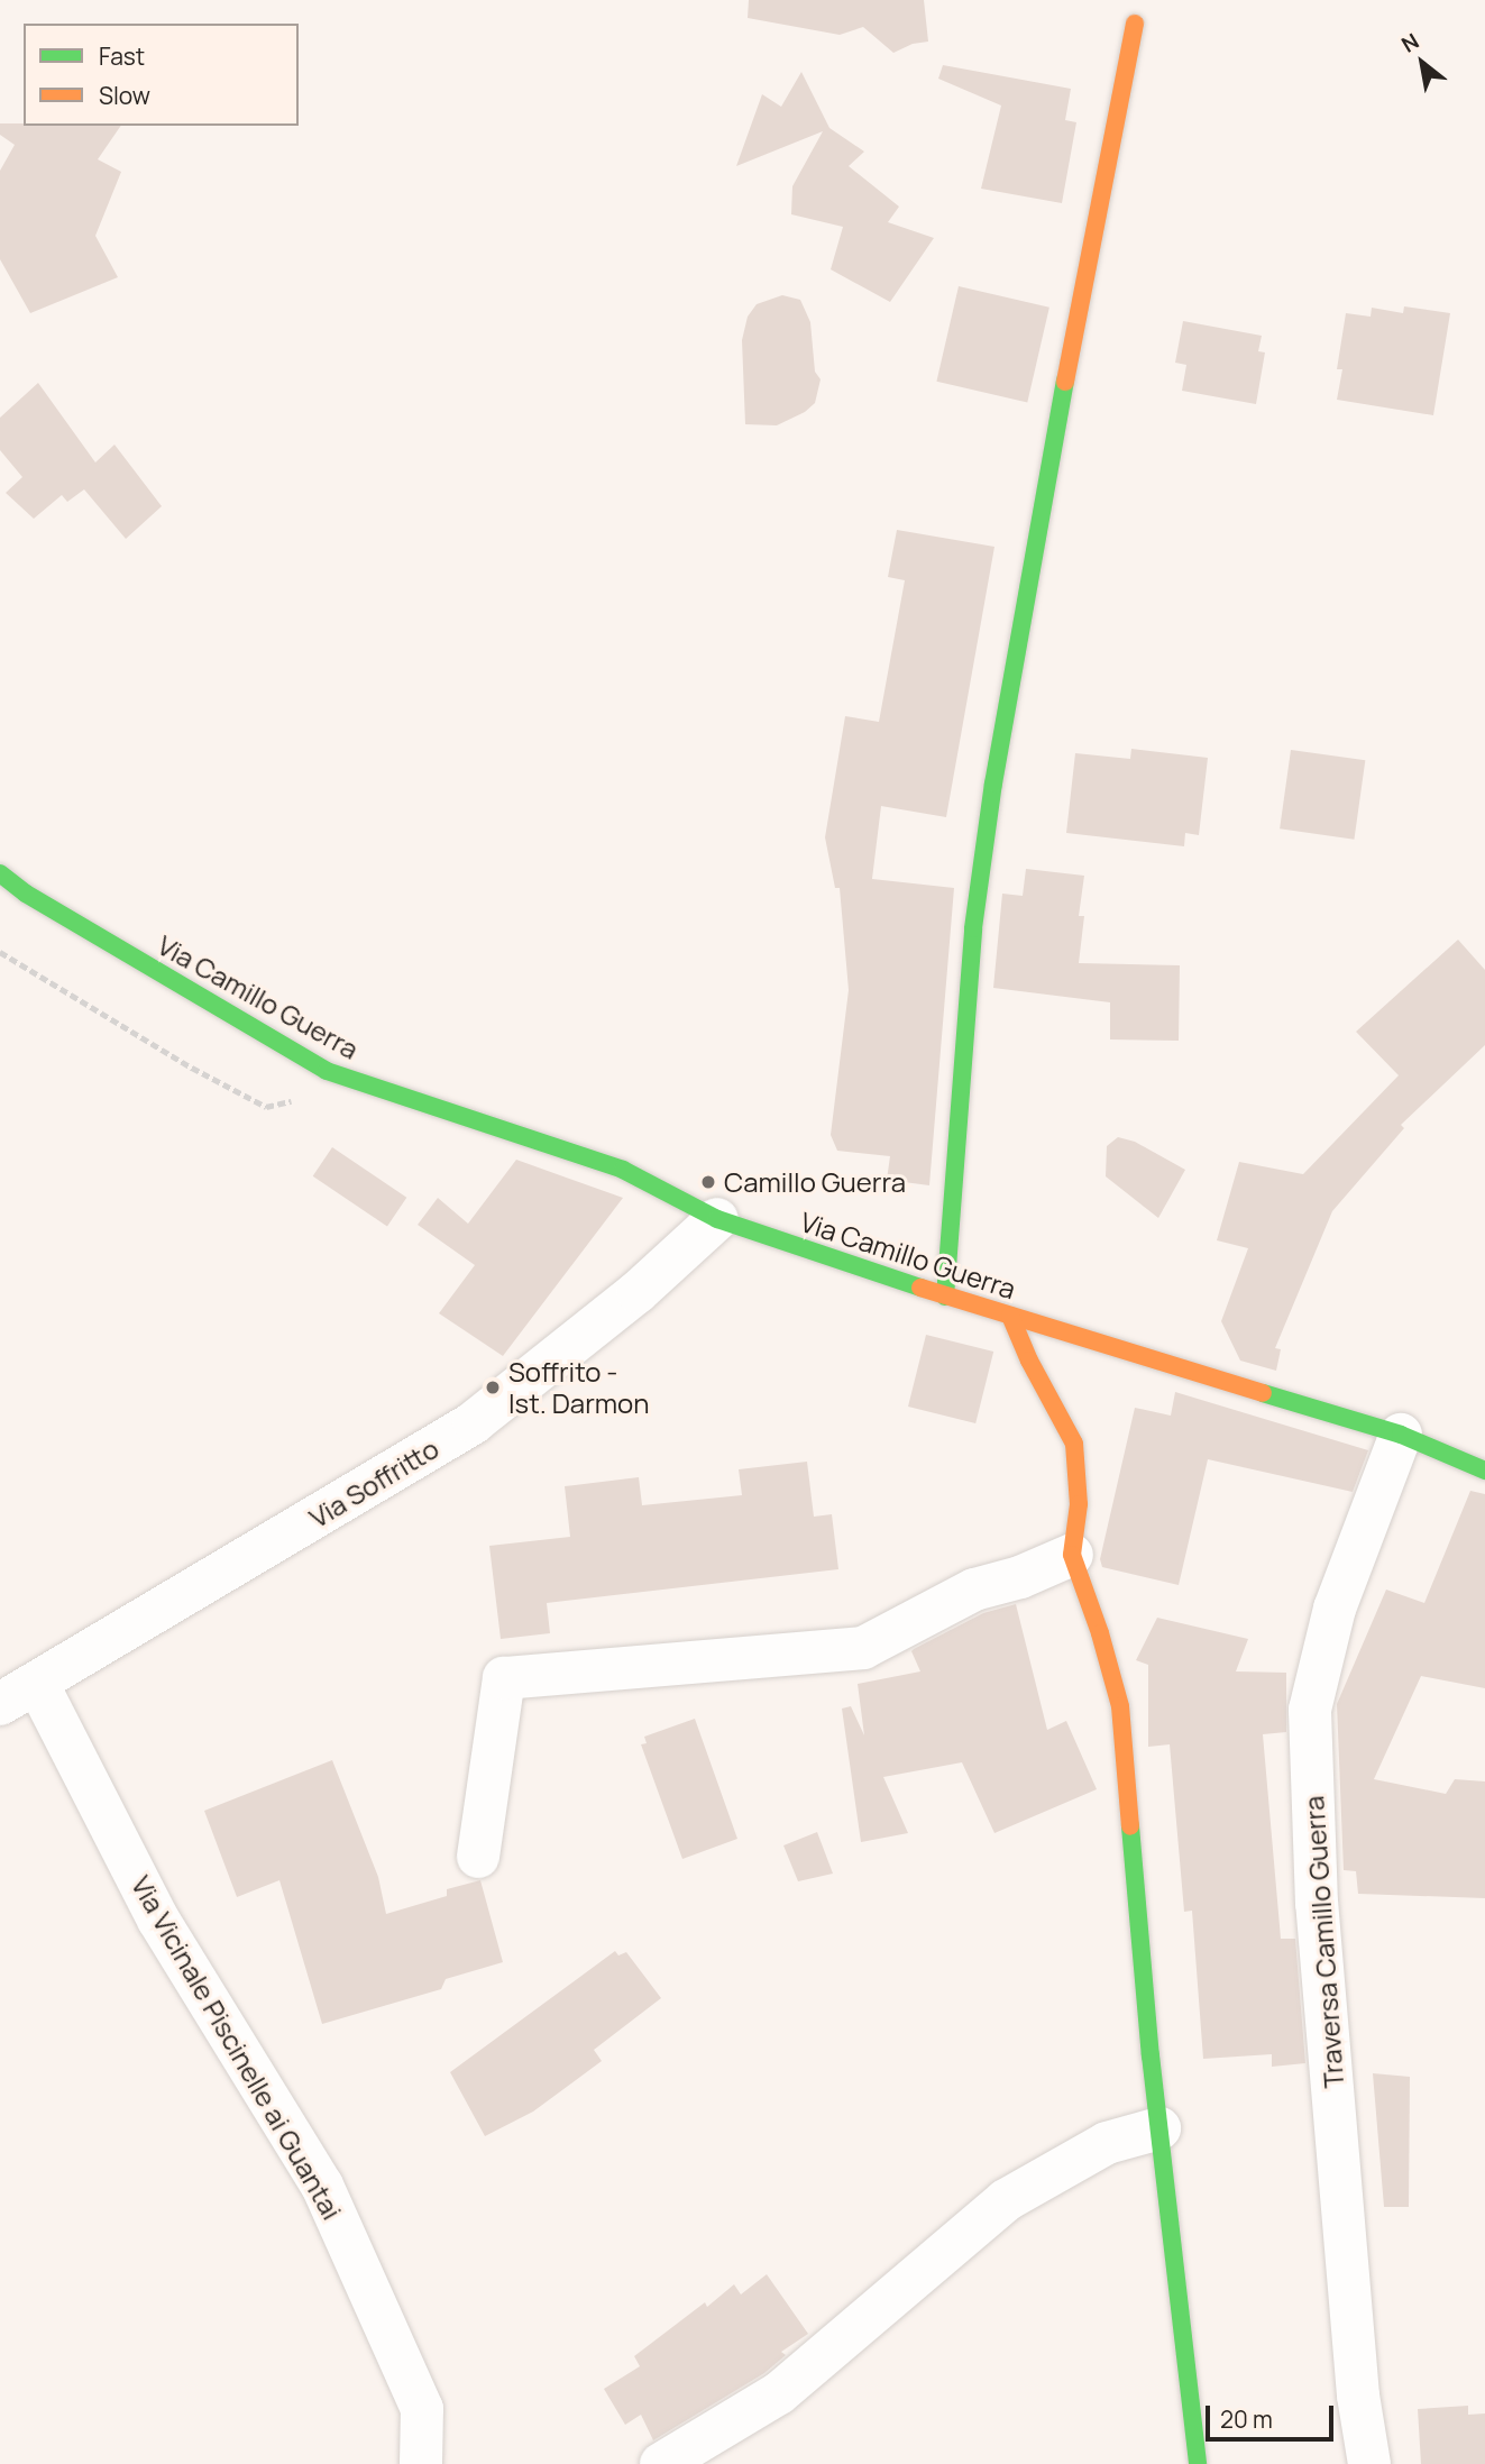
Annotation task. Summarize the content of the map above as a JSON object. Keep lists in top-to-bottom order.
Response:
{
  "streets": {
    "street": [
      "Via Camillo Guerra",
      "Via Soffritto",
      "Traversa Camillo Guerra",
      "Via Vicinale Piscinelle ai Guantai"
    ]
  },
  "crossings": [
    ["Via Camillo Guerra", "Via Soffritto"],
    ["Via Camillo Guerra", "Traversa Camillo Guerra"],
    ["Via Soffritto", "Via Vicinale Piscinelle ai Guantai"]
  ],
  "places": ["Camillo Guerra", "Soffrito - Ist. Darmon"],
  "legend": ["Fast", "Slow"],
  "scale_bar": "20 m",
  "north": "top left"
}
